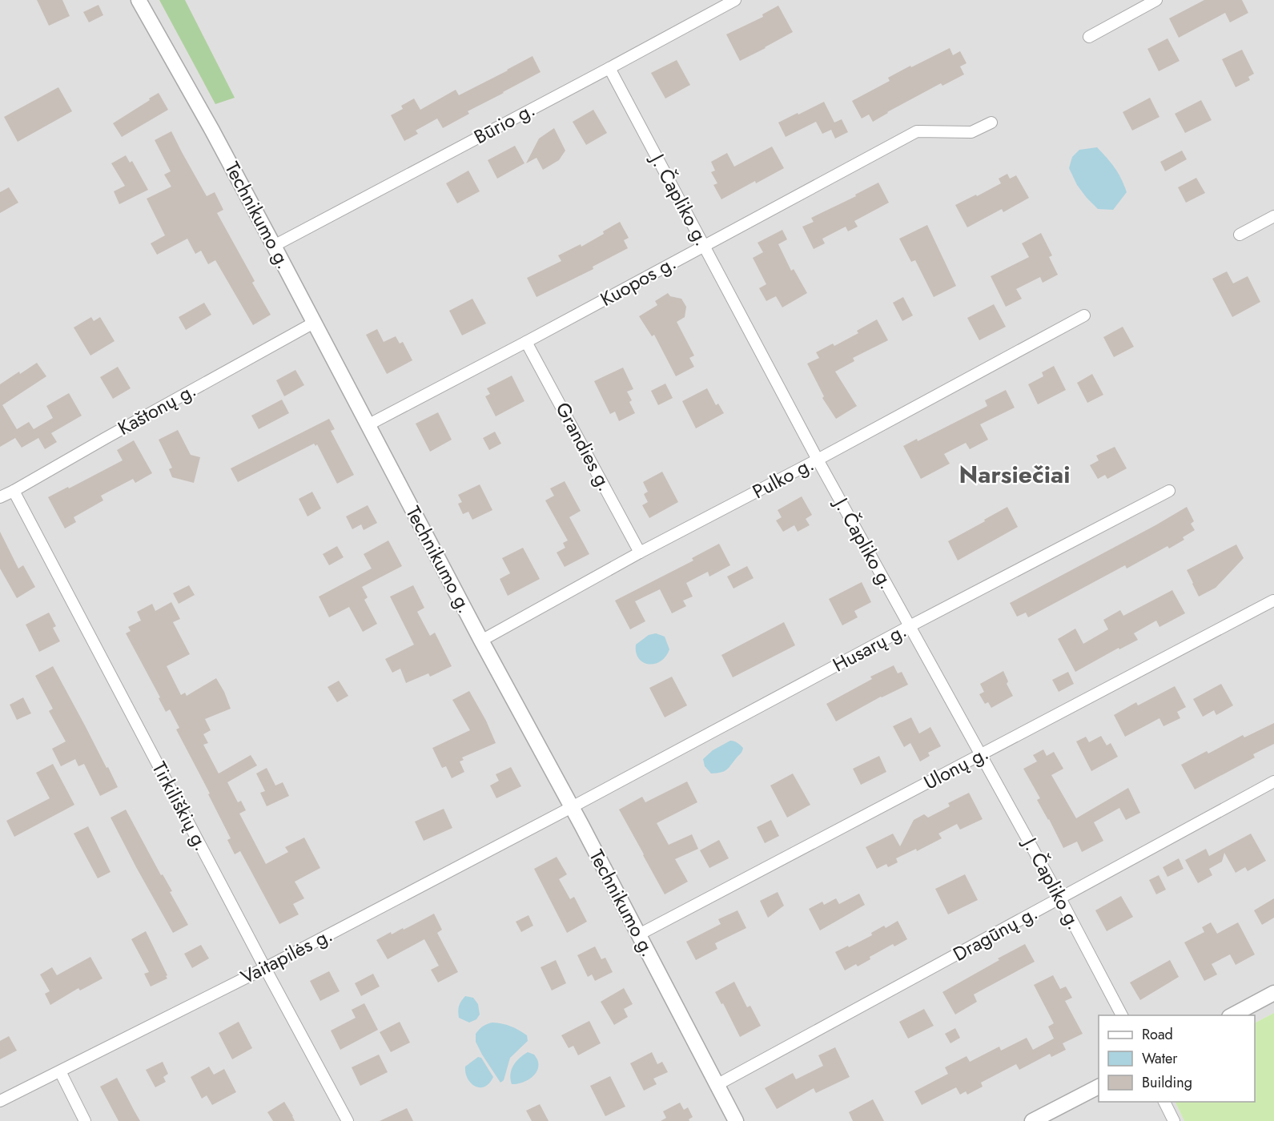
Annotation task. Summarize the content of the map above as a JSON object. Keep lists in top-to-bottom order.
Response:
{
  "streets": {
    "street": [
      "Būrio g.",
      "J. Čapliko g.",
      "Technikumo g.",
      "Kuopos g.",
      "Kaštonų g.",
      "Grandies g.",
      "Pulko g.",
      "Husarų g.",
      "Ulonų g.",
      "Tirkiliškių g.",
      "Dragūnų g.",
      "Vaitapilės g."
    ]
  },
  "crossings": [
    ["Būrio g.", "J. Čapliko g."],
    ["Būrio g.", "Technikumo g."],
    ["J. Čapliko g.", "Kuopos g."],
    ["J. Čapliko g.", "Pulko g."],
    ["J. Čapliko g.", "Husarų g."],
    ["J. Čapliko g.", "Ulonų g."],
    ["J. Čapliko g.", "Dragūnų g."],
    ["Technikumo g.", "Kuopos g."],
    ["Technikumo g.", "Kaštonų g."],
    ["Technikumo g.", "Pulko g."],
    ["Technikumo g.", "Husarų g."],
    ["Technikumo g.", "Ulonų g."],
    ["Technikumo g.", "Dragūnų g."],
    ["Technikumo g.", "Vaitapilės g."],
    ["Kuopos g.", "Grandies g."],
    ["Kaštonų g.", "Tirkiliškių g."],
    ["Grandies g.", "Pulko g."],
    ["Husarų g.", "Vaitapilės g."],
    ["Tirkiliškių g.", "Vaitapilės g."]
  ],
  "districts": ["Narsiečiai"],
  "legend": ["Road", "Water", "Building"]
}
